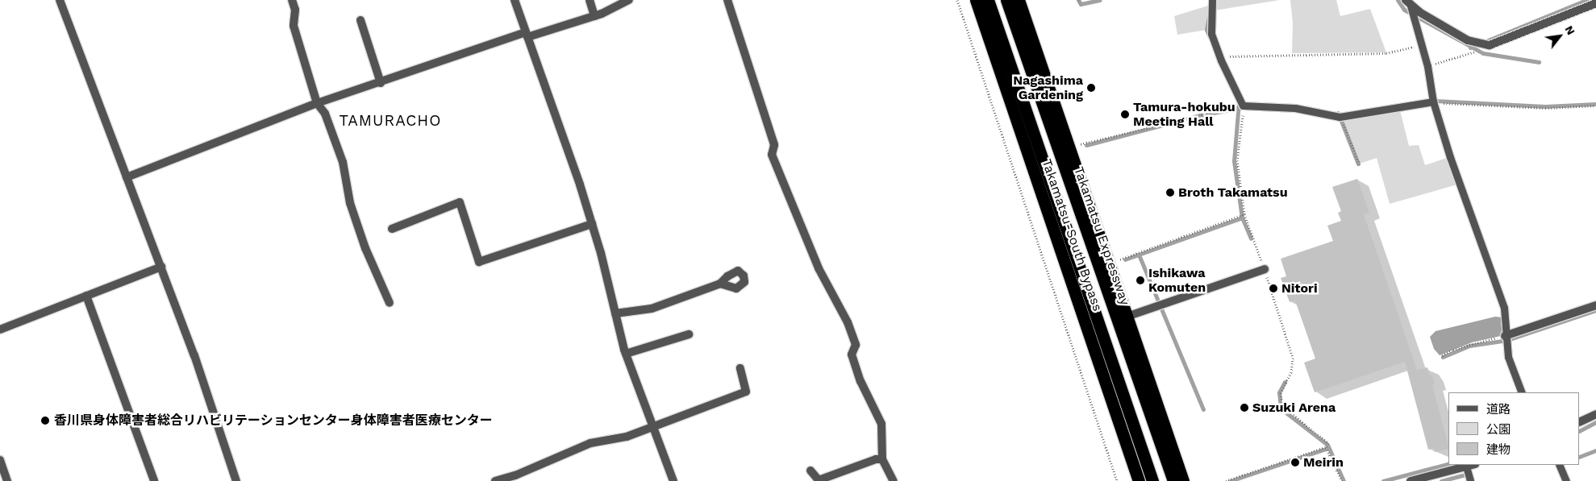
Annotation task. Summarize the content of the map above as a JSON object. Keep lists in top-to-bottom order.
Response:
{
  "streets": {
    "highway": ["Takamatsu-South Bypass", "Takamatsu Expressway"]
  },
  "districts": ["TAMURACHO"],
  "places": [
    "Nagashima Gardening",
    "Tamura-hokubu Meeting Hall",
    "Broth Takamatsu",
    "Ishikawa Komuten",
    "Nitori",
    "Suzuki Arena",
    "香川県身体障害者総合リハビリテーションセンター身体障害者医療センター",
    "Meirin"
  ],
  "legend": ["道路", "公園", "建物"],
  "north": "top right"
}
